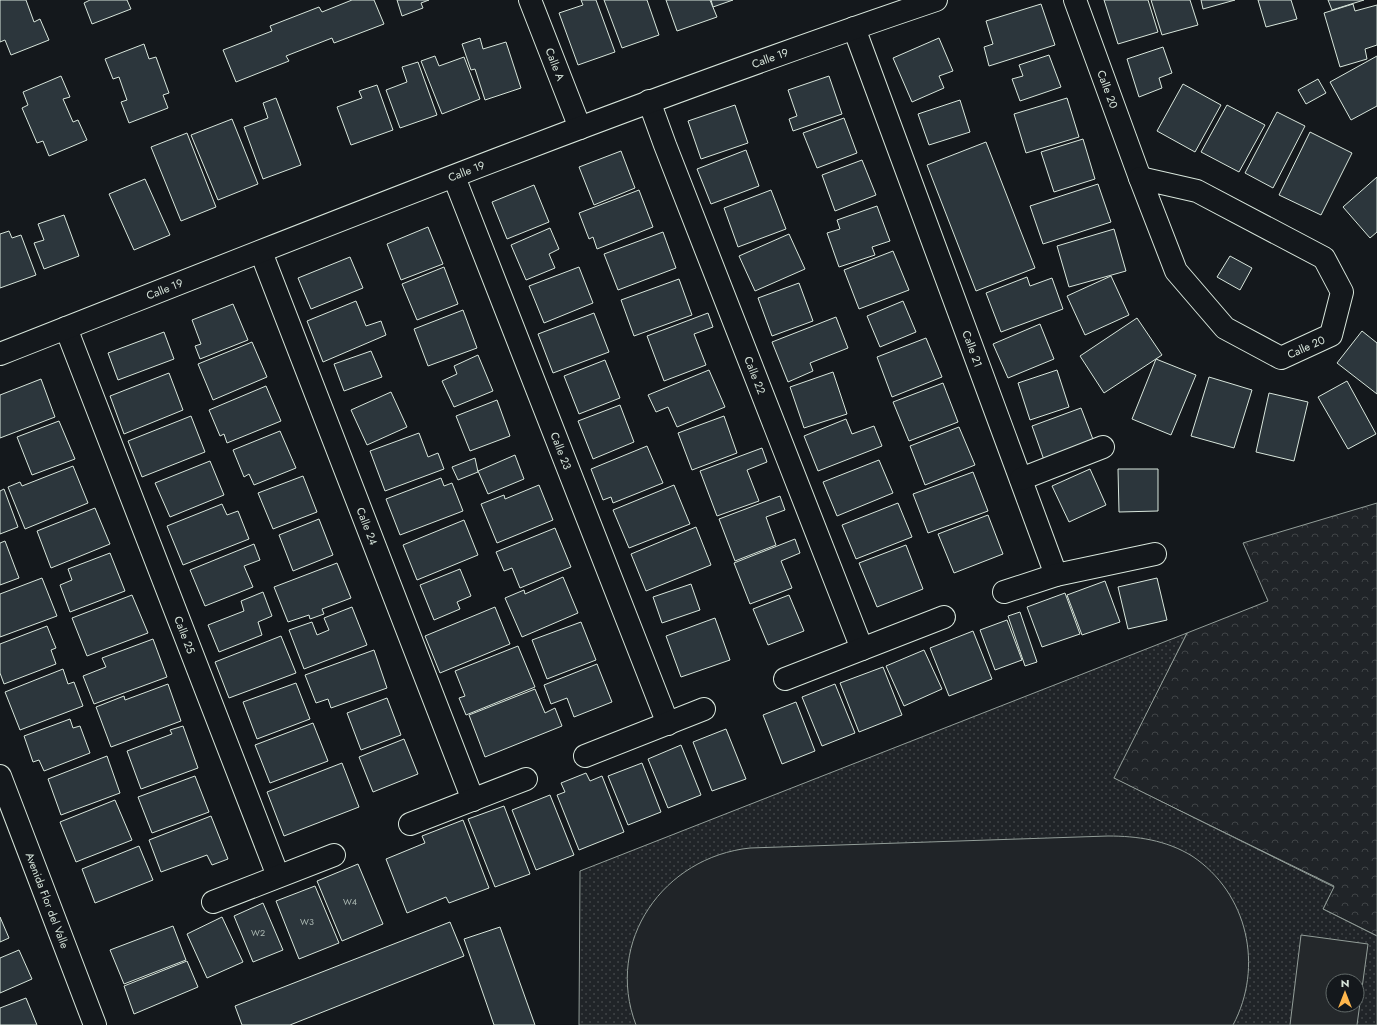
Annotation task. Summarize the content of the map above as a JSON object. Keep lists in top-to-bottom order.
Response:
{
  "streets": {
    "street": [
      "Calle 19",
      "Calle A",
      "Calle 20",
      "Calle 21",
      "Calle 22",
      "Calle 23",
      "Calle 24",
      "Calle 25",
      "Avenida Flor del Valle"
    ]
  },
  "crossings": [
    ["Calle 19", "Calle A"],
    ["Calle 19", "Calle 21"],
    ["Calle 19", "Calle 22"],
    ["Calle 19", "Calle 23"],
    ["Calle 19", "Calle 24"],
    ["Calle 19", "Calle 25"]
  ],
  "house_numbers": ["W4", "W3", "W2"],
  "north": "top"
}
